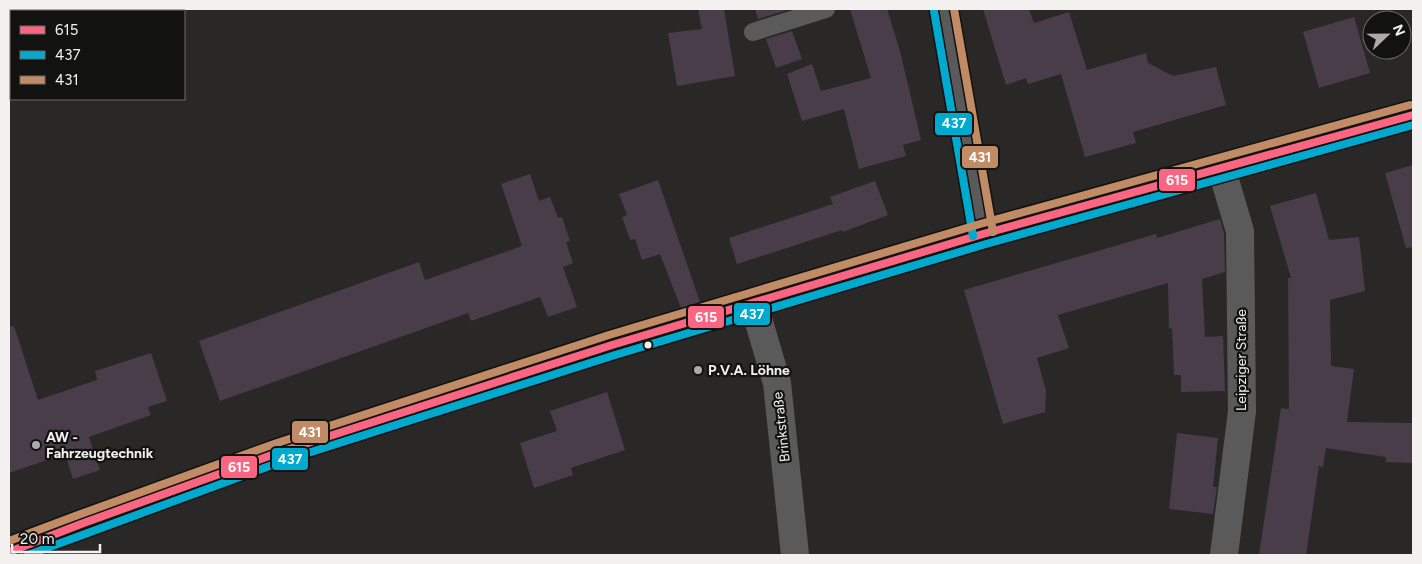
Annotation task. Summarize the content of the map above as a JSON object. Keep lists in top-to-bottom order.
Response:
{
  "streets": {
    "street": ["Leipziger Straße", "Brinkstraße"]
  },
  "places": ["P.V.A. Löhne", "AW - Fahrzeugtechnik"],
  "lines": ["transit line 431", "transit line 437", "transit line 615"],
  "legend": ["615", "437", "431"],
  "scale_bar": "20 m",
  "north": "right"
}
